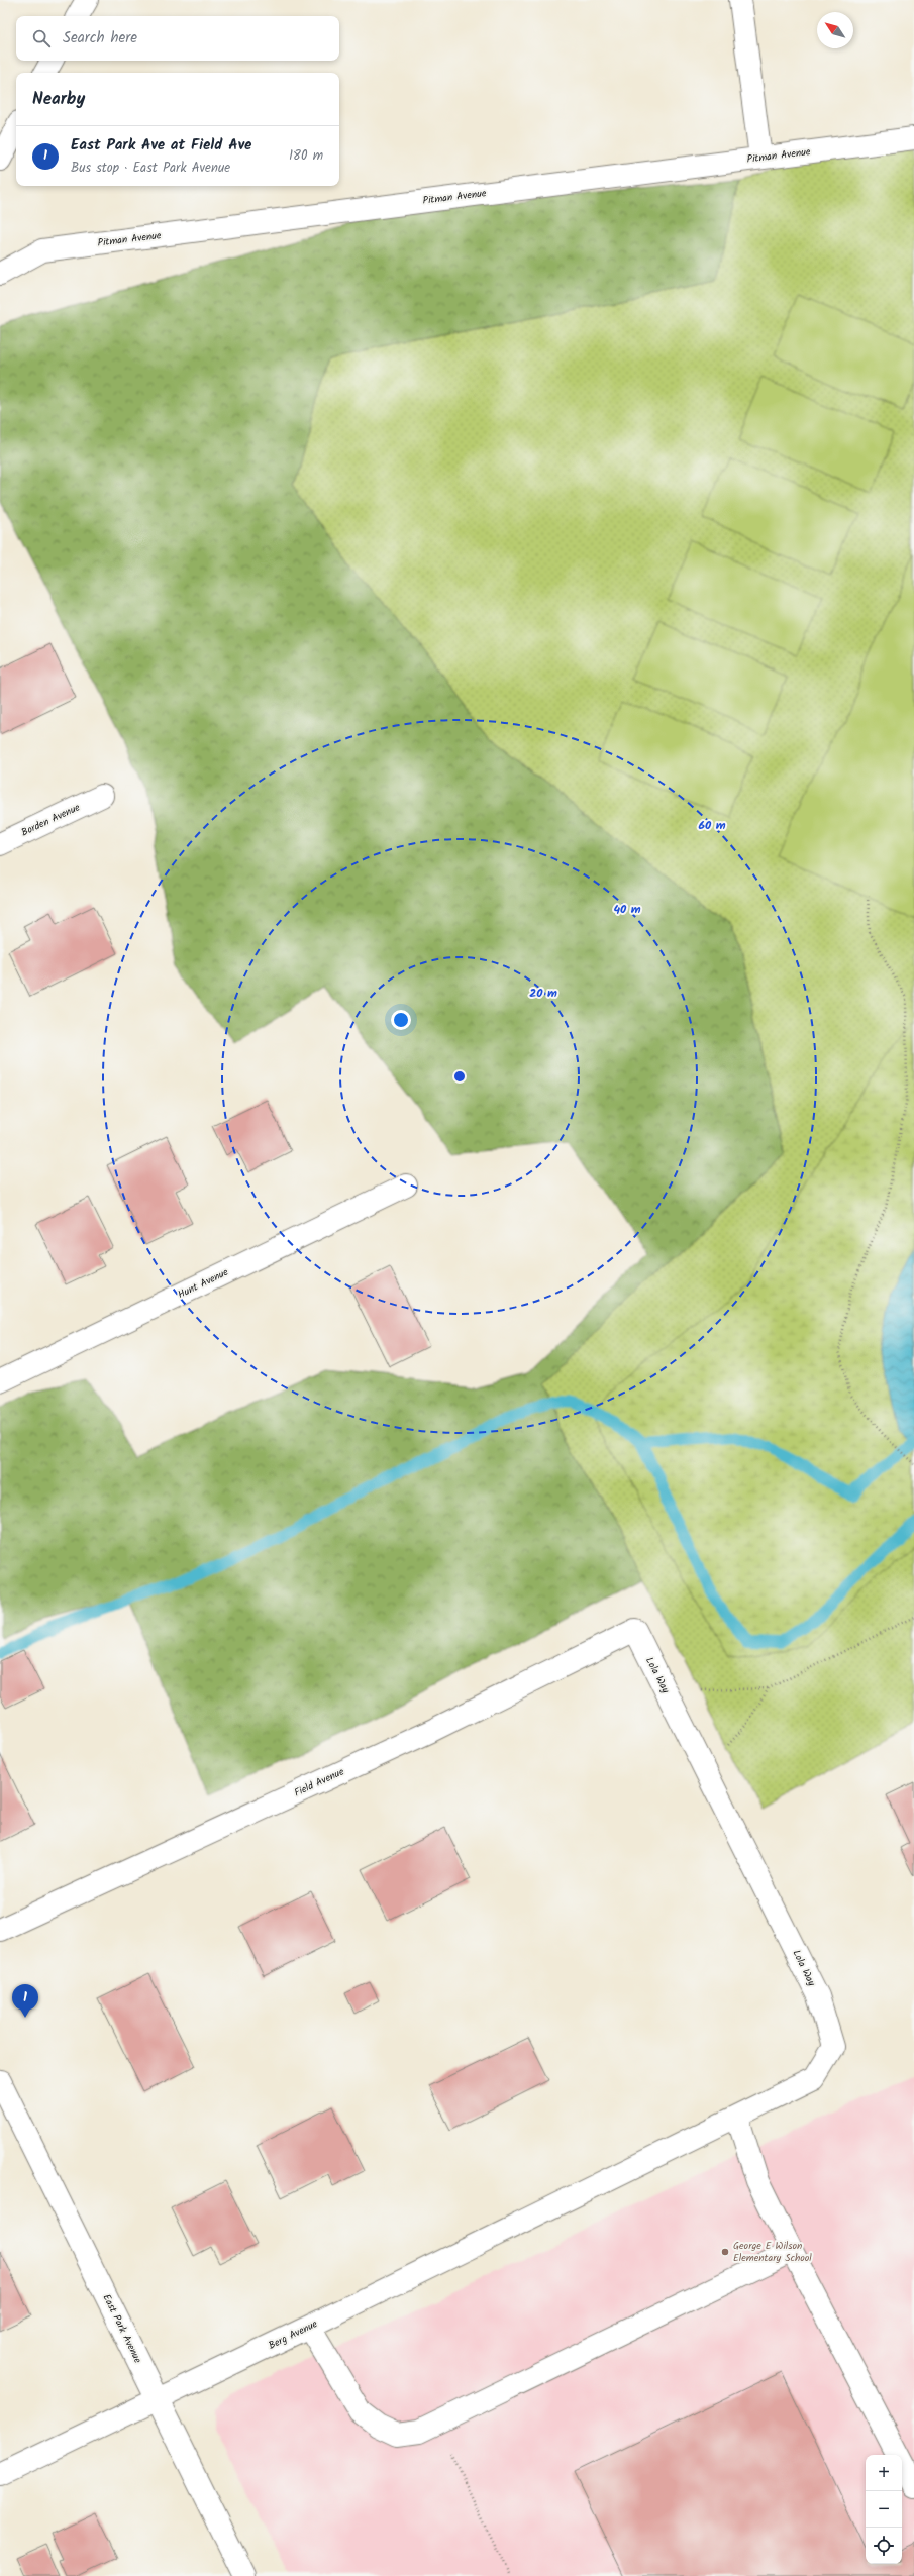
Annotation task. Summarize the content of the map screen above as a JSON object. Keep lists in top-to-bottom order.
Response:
{
  "streets": {
    "street": [
      "Pitman Avenue",
      "Borden Avenue",
      "Hunt Avenue",
      "Lola Way",
      "Field Avenue",
      "East Park Avenue",
      "Berg Avenue"
    ]
  },
  "crossings": [
    ["Lola Way", "Field Avenue"],
    ["Lola Way", "Berg Avenue"],
    ["East Park Avenue", "Berg Avenue"]
  ],
  "places": ["George E Wilson Elementary School"],
  "north": "top left",
  "page": {
    "search": "Search here",
    "heading": "Nearby",
    "list": [
      {
        "mark": "1",
        "name": "East Park Ave at Field Ave",
        "note": "Bus stop · East Park Avenue",
        "value": "180 m"
      }
    ],
    "pins": "1",
    "map_buttons": ["+", "−"]
  },
  "rings": ["60 m", "40 m", "20 m"]
}
